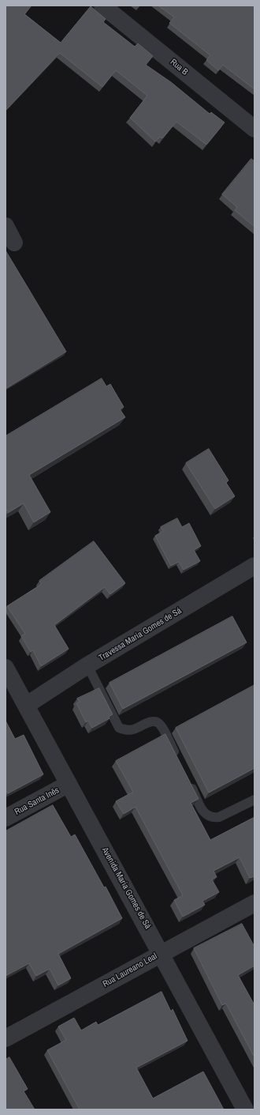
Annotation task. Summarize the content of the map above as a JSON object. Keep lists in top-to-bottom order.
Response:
{
  "streets": {
    "street": [
      "Rua B",
      "Travessa Maria Gomes de Sá",
      "Rua Santa Inês",
      "Avenida Maria Gomes de Sá",
      "Rua Laureano Leal"
    ]
  },
  "crossings": [
    ["Travessa Maria Gomes de Sá", "Avenida Maria Gomes de Sá"],
    ["Rua Santa Inês", "Avenida Maria Gomes de Sá"],
    ["Avenida Maria Gomes de Sá", "Rua Laureano Leal"]
  ]
}
